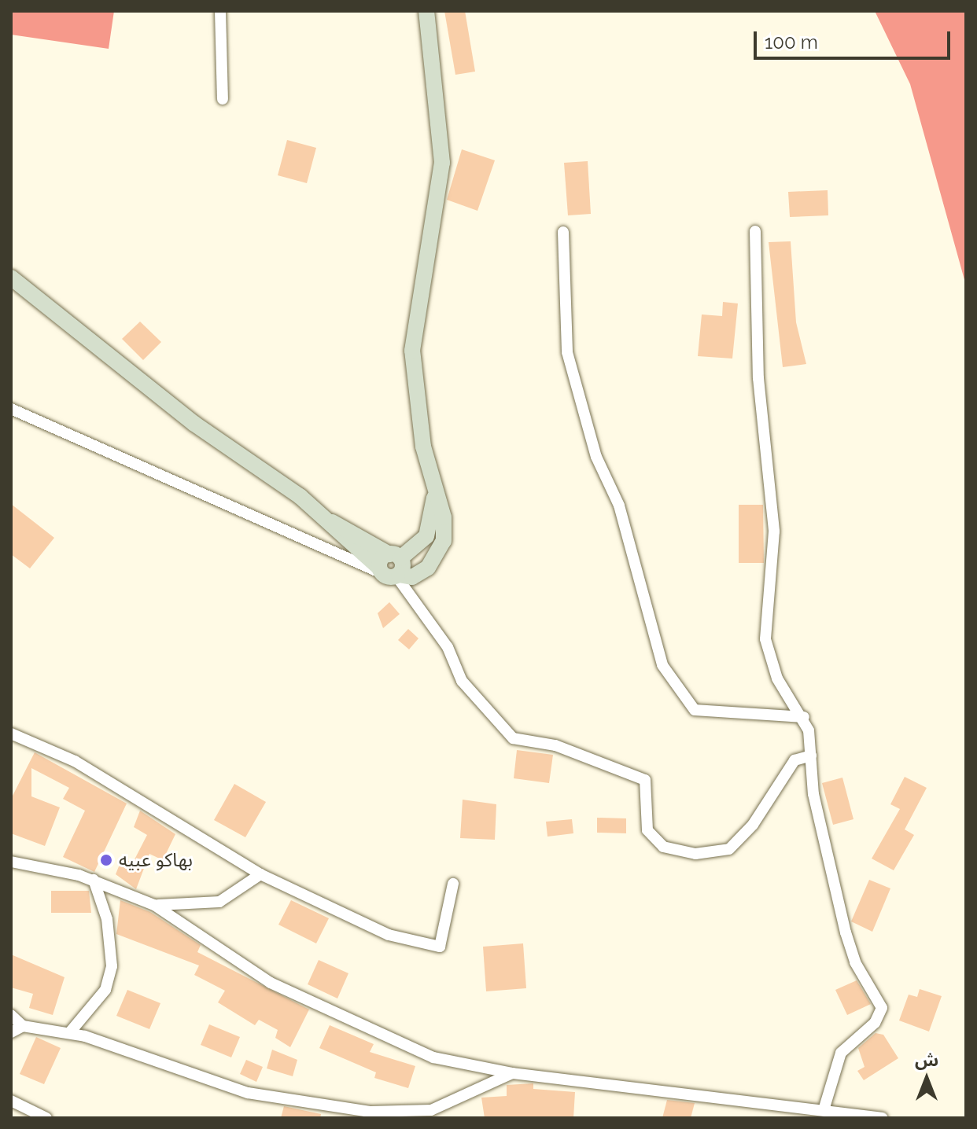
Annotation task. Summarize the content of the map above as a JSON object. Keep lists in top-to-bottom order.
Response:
{
  "places": ["بهاكو عبيه"],
  "scale_bar": "100 m",
  "north": "top"
}
